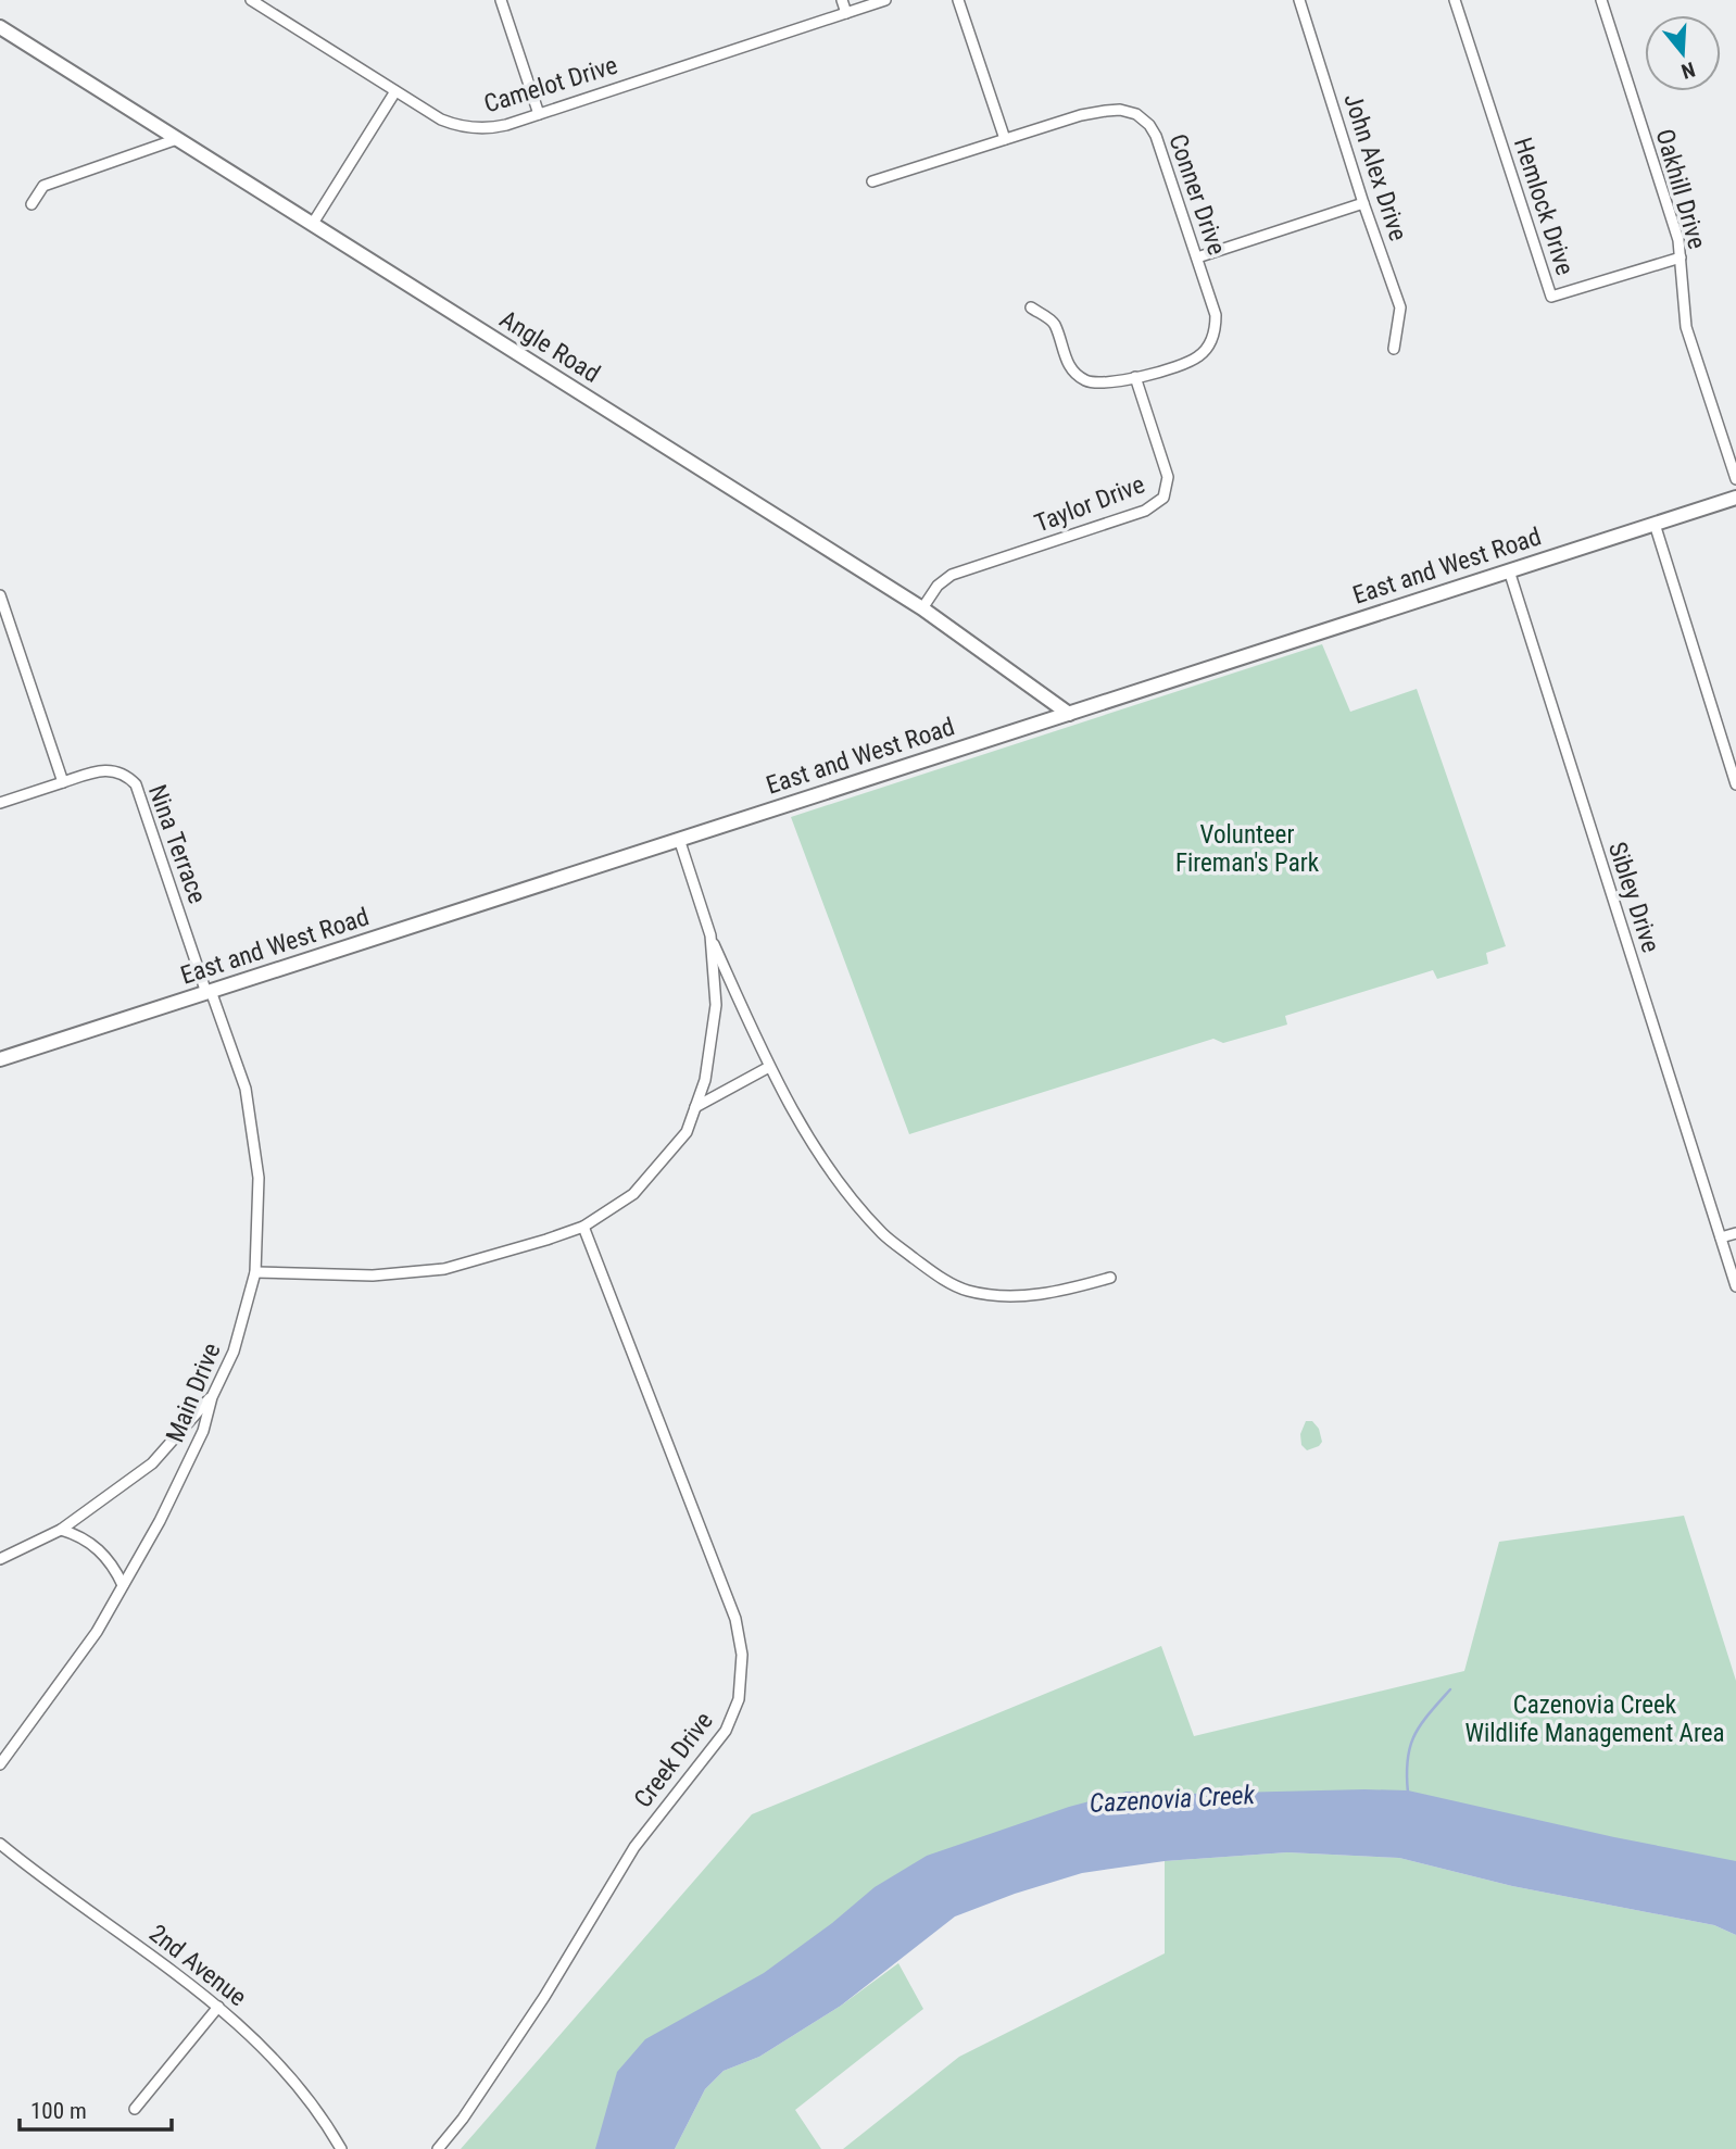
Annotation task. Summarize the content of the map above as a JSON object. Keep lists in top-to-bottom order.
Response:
{
  "streets": {
    "street": [
      "Camelot Drive",
      "John Alex Drive",
      "Oakhill Drive",
      "Conner Drive",
      "Hemlock Drive",
      "Angle Road",
      "Taylor Drive",
      "East and West Road",
      "Nina Terrace",
      "Sibley Drive",
      "Main Drive",
      "Creek Drive",
      "2nd Avenue"
    ]
  },
  "crossings": [
    ["Oakhill Drive", "Hemlock Drive"],
    ["Conner Drive", "Taylor Drive"],
    ["Angle Road", "Taylor Drive"],
    ["Angle Road", "East and West Road"],
    ["East and West Road", "Nina Terrace"],
    ["East and West Road", "Sibley Drive"],
    ["East and West Road", "Main Drive"],
    ["Nina Terrace", "Main Drive"]
  ],
  "water": ["Cazenovia Creek"],
  "parks": ["Volunteer Fireman's Park", "Cazenovia Creek Wildlife Management Area"],
  "scale_bar": "100 m",
  "north": "bottom"
}
